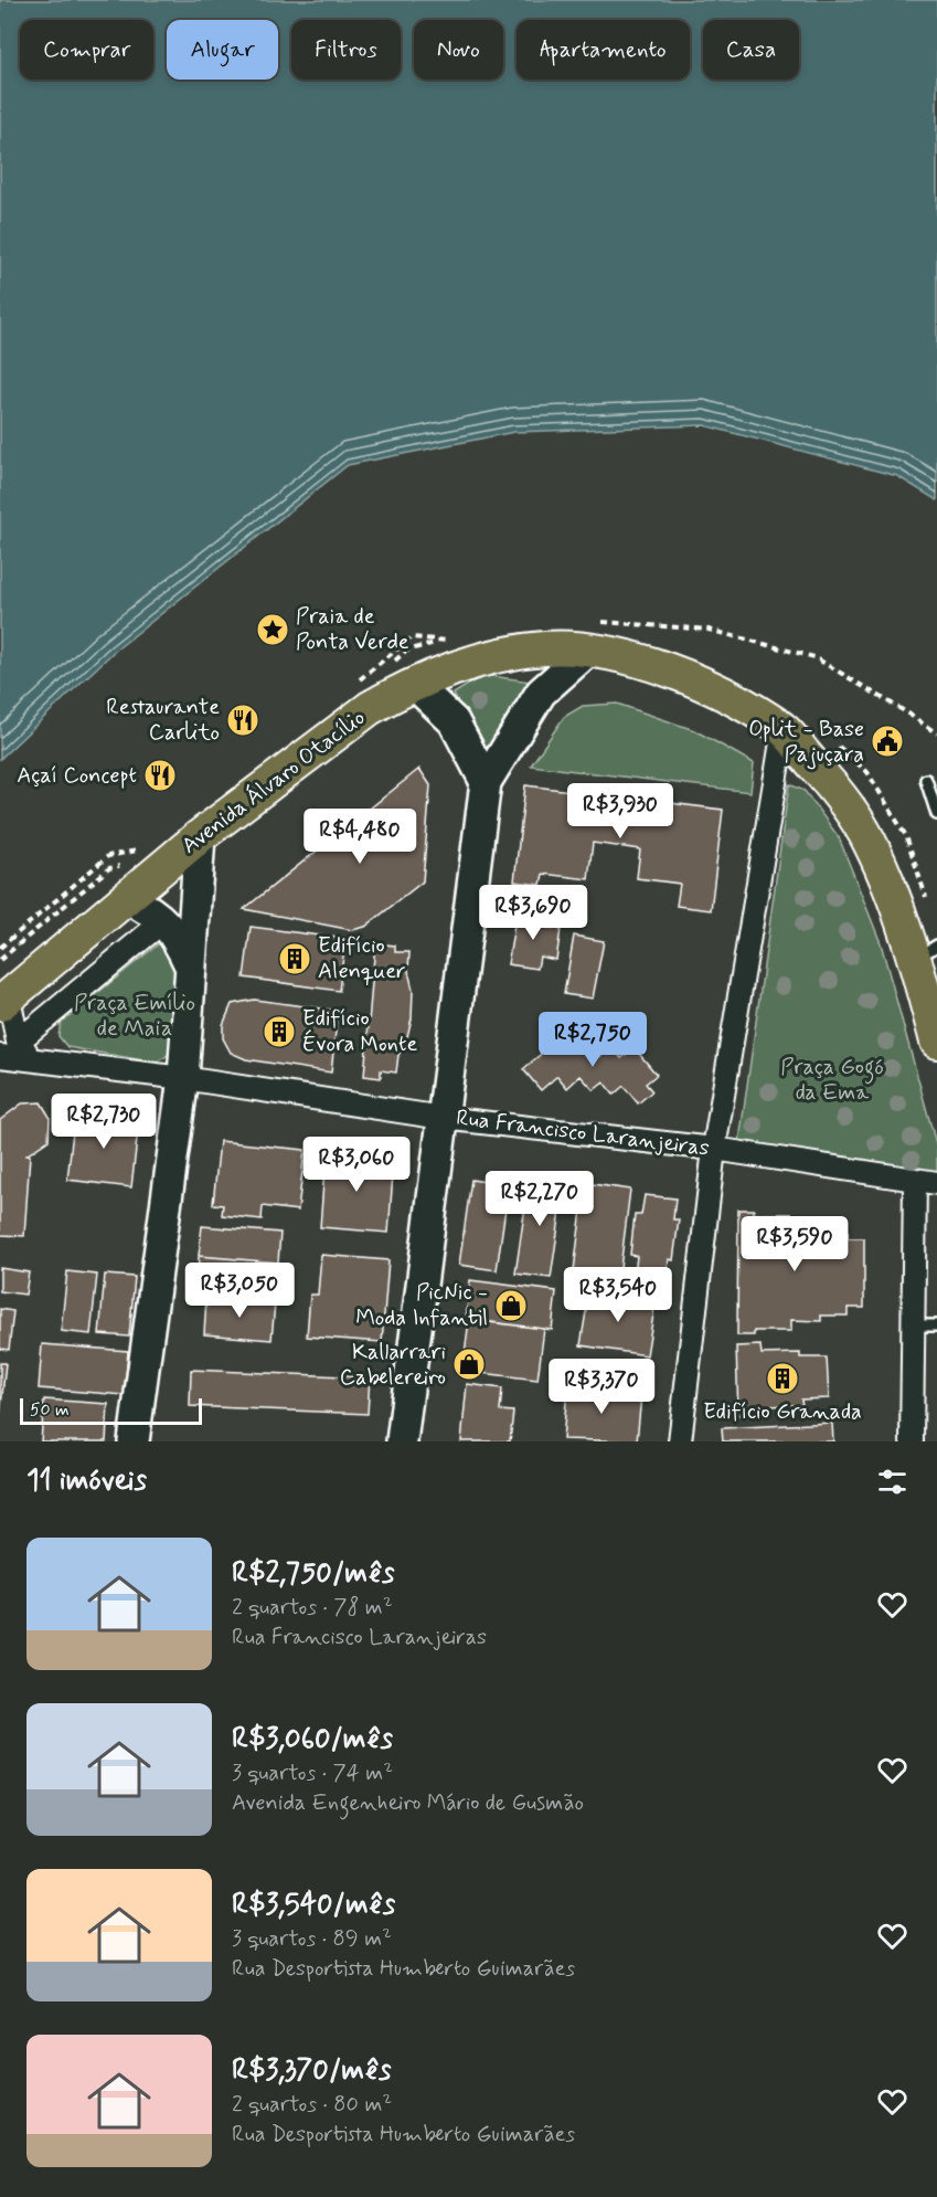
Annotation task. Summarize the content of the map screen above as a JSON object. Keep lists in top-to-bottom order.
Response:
{
  "streets": {
    "main road": ["Avenida Álvaro Otacílio"],
    "street": ["Rua Francisco Laranjeiras"]
  },
  "parks": ["Praça Emílio de Maia", "Praça Gogó da Ema"],
  "places": {
    "place": ["Praia de Ponta Verde"],
    "restaurant": ["Restaurante Carlito", "Açaí Concept"],
    "public building": ["Oplit - Base Pajuçara"],
    "building": ["Edifício Alenquer", "Edifício Évora Monte", "Edifício Granada"],
    "shop": ["PicNic - Moda Infantil", "Kallarrari Cabelereiro"]
  },
  "scale_bar": "50 m",
  "page": {
    "chip": [
      "Comprar",
      "Alugar",
      "Filtros",
      "Novo",
      "Apartamento",
      "Casa"
    ],
    "price": [
      "R$3,930",
      "R$4,480",
      "R$3,690",
      "R$2,750",
      "R$2,730",
      "R$3,060",
      "R$2,270",
      "R$3,590",
      "R$3,050",
      "R$3,540",
      "R$3,370"
    ],
    "scale": "50 m",
    "heading": "11 imóveis",
    "list": [
      {
        "name": "R$2,750/mês",
        "note": "2 quartos · 78 m² · Rua Francisco Laranjeiras"
      },
      {
        "name": "R$3,060/mês",
        "note": "3 quartos · 74 m² · Avenida Engenheiro Mário de Gusmão"
      },
      {
        "name": "R$3,540/mês",
        "note": "3 quartos · 89 m² · Rua Desportista Humberto Guimarães"
      },
      {
        "name": "R$3,370/mês",
        "note": "2 quartos · 80 m² · Rua Desportista Humberto Guimarães"
      }
    ]
  }
}
